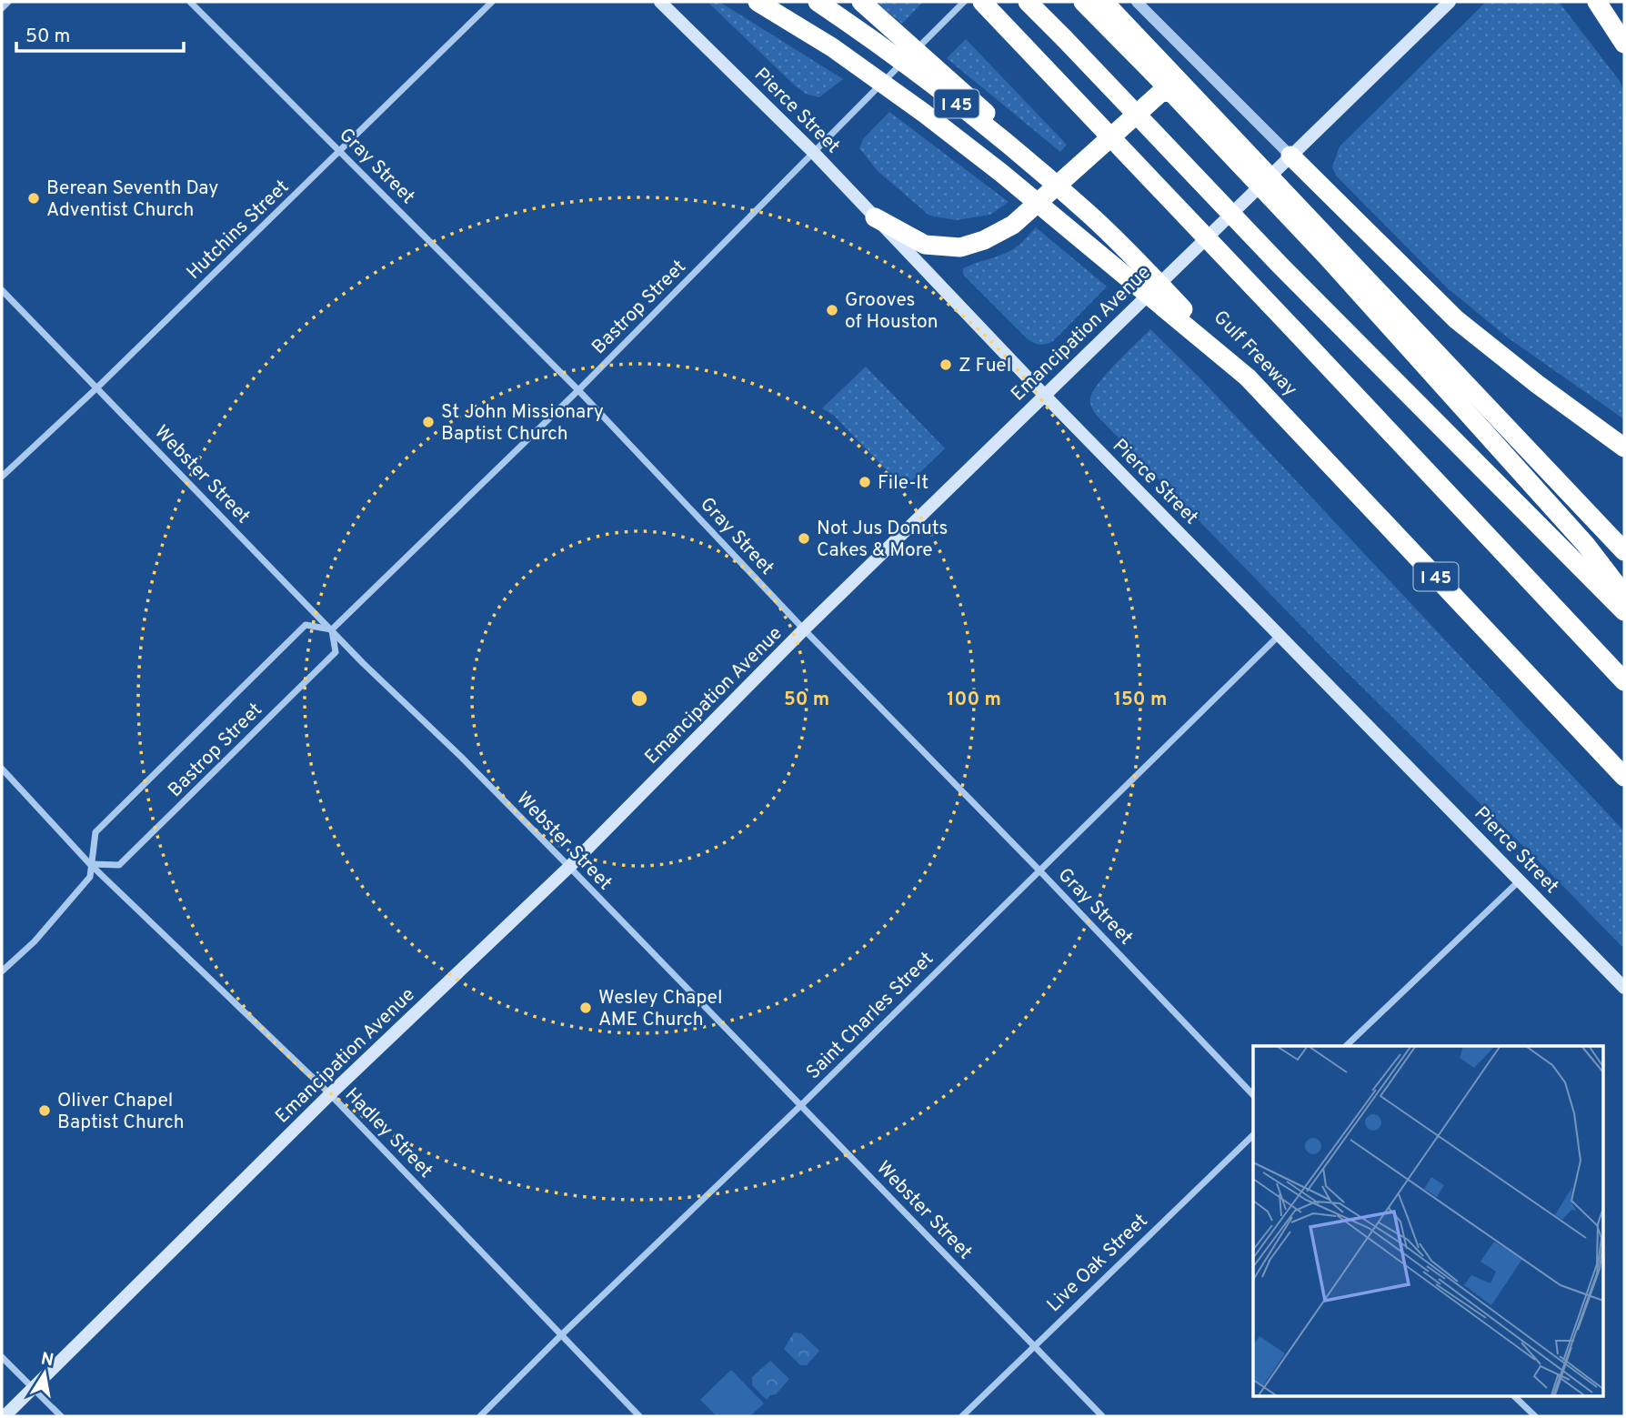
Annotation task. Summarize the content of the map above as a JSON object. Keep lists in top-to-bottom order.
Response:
{
  "streets": {
    "highway": ["I 45", "Gulf Freeway"],
    "main road": ["Pierce Street", "Emancipation Avenue"],
    "street": [
      "Gray Street",
      "Hutchins Street",
      "Bastrop Street",
      "Webster Street",
      "Saint Charles Street",
      "Hadley Street",
      "Live Oak Street"
    ]
  },
  "crossings": [
    ["Pierce Street", "Bastrop Street"],
    ["Pierce Street", "Emancipation Avenue"],
    ["Pierce Street", "Saint Charles Street"],
    ["Gray Street", "Hutchins Street"],
    ["Gray Street", "Bastrop Street"],
    ["Gray Street", "Emancipation Avenue"],
    ["Gray Street", "Saint Charles Street"],
    ["Hutchins Street", "Webster Street"],
    ["Bastrop Street", "Webster Street"],
    ["Bastrop Street", "Hadley Street"],
    ["Emancipation Avenue", "Webster Street"],
    ["Emancipation Avenue", "Hadley Street"],
    ["Webster Street", "Saint Charles Street"],
    ["Webster Street", "Live Oak Street"],
    ["Saint Charles Street", "Hadley Street"]
  ],
  "places": [
    "Berean Seventh Day Adventist Church",
    "Grooves of Houston",
    "Z Fuel",
    "St John Missionary Baptist Church",
    "File-It",
    "Not Jus Donuts Cakes & More",
    "Wesley Chapel AME Church",
    "Oliver Chapel Baptist Church"
  ],
  "scale_bar": "50 m",
  "north": "top",
  "rings": ["50 m", "100 m", "150 m"]
}
